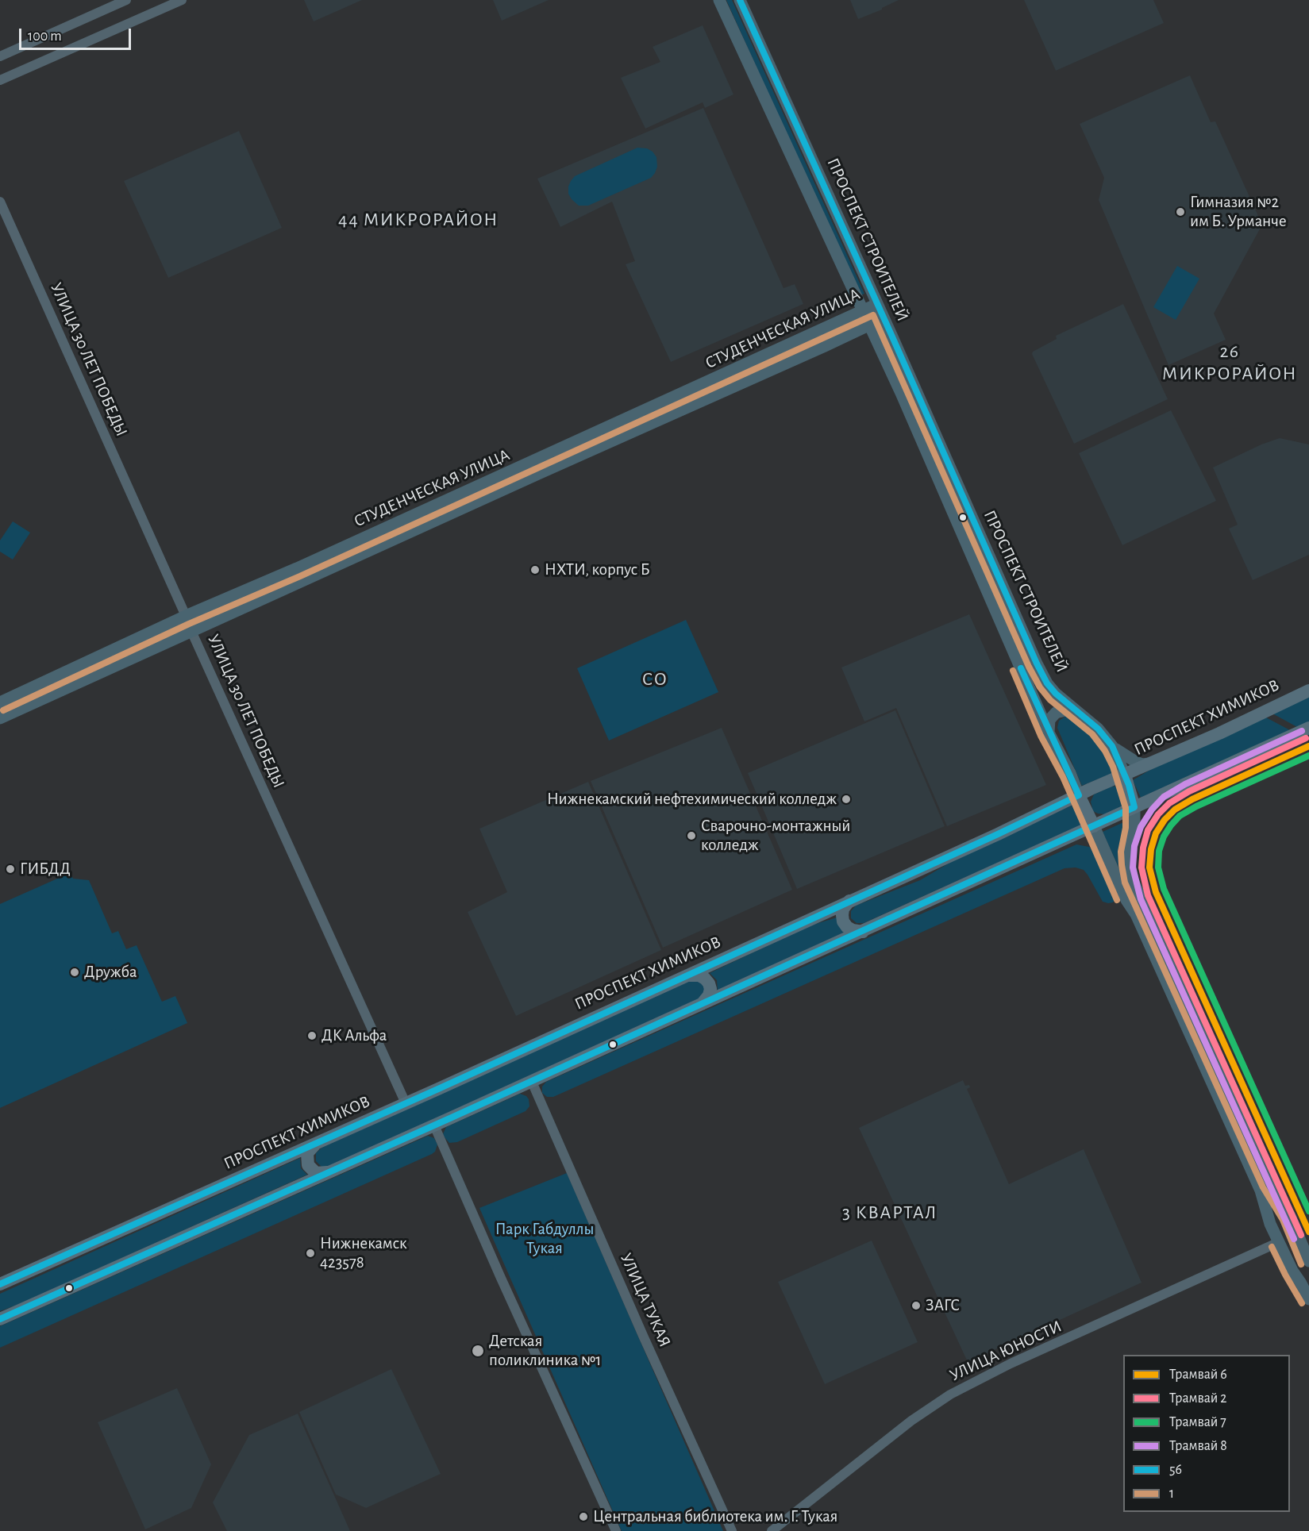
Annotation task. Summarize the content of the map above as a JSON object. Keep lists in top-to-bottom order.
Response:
{
  "streets": {
    "main road": [
      "ПРОСПЕКТ СТРОИТЕЛЕЙ",
      "СТУДЕНЧЕСКАЯ УЛИЦА",
      "УЛИЦА 30 ЛЕТ ПОБЕДЫ",
      "ПРОСПЕКТ ХИМИКОВ"
    ],
    "street": ["УЛИЦА ТУКАЯ", "УЛИЦА ЮНОСТИ"]
  },
  "crossings": [
    ["ПРОСПЕКТ СТРОИТЕЛЕЙ", "СТУДЕНЧЕСКАЯ УЛИЦА"],
    ["ПРОСПЕКТ СТРОИТЕЛЕЙ", "ПРОСПЕКТ ХИМИКОВ"],
    ["ПРОСПЕКТ СТРОИТЕЛЕЙ", "УЛИЦА ЮНОСТИ"],
    ["СТУДЕНЧЕСКАЯ УЛИЦА", "УЛИЦА 30 ЛЕТ ПОБЕДЫ"],
    ["УЛИЦА 30 ЛЕТ ПОБЕДЫ", "ПРОСПЕКТ ХИМИКОВ"]
  ],
  "districts": [
    "44 МИКРОРАЙОН",
    "26 МИКРОРАЙОН",
    "СО",
    "3 КВАРТАЛ"
  ],
  "parks": ["Парк Габдуллы Тукая"],
  "places": [
    "Гимназия №2 им Б. Урманче",
    "НХТИ, корпус Б",
    "Нижнекамский нефтехимический колледж",
    "Сварочно-монтажный колледж",
    "ГИБДД",
    "Дружба",
    "ДК Альфа",
    "Нижнекамск 423578",
    "ЗАГС",
    "Детская поликлиника №1",
    "Центральная библиотека им. Г. Тукая"
  ],
  "lines": [
    "transit line 56",
    "transit line 1",
    "tram line 8",
    "tram line 2",
    "tram line 6",
    "tram line 7"
  ],
  "legend": [
    "Трамвай 6",
    "Трамвай 2",
    "Трамвай 7",
    "Трамвай 8",
    "56",
    "1"
  ],
  "scale_bar": "100 m"
}
